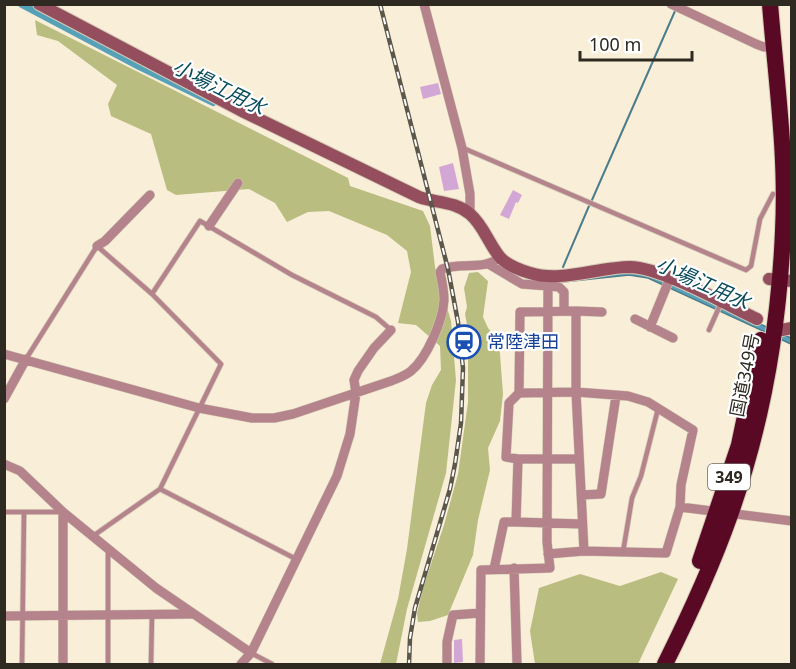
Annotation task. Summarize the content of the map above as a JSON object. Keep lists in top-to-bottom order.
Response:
{
  "streets": {
    "highway": ["国道349号", "349"]
  },
  "water": ["小場江用水"],
  "places": {
    "station": ["常陸津田"]
  },
  "scale_bar": "100 m"
}
